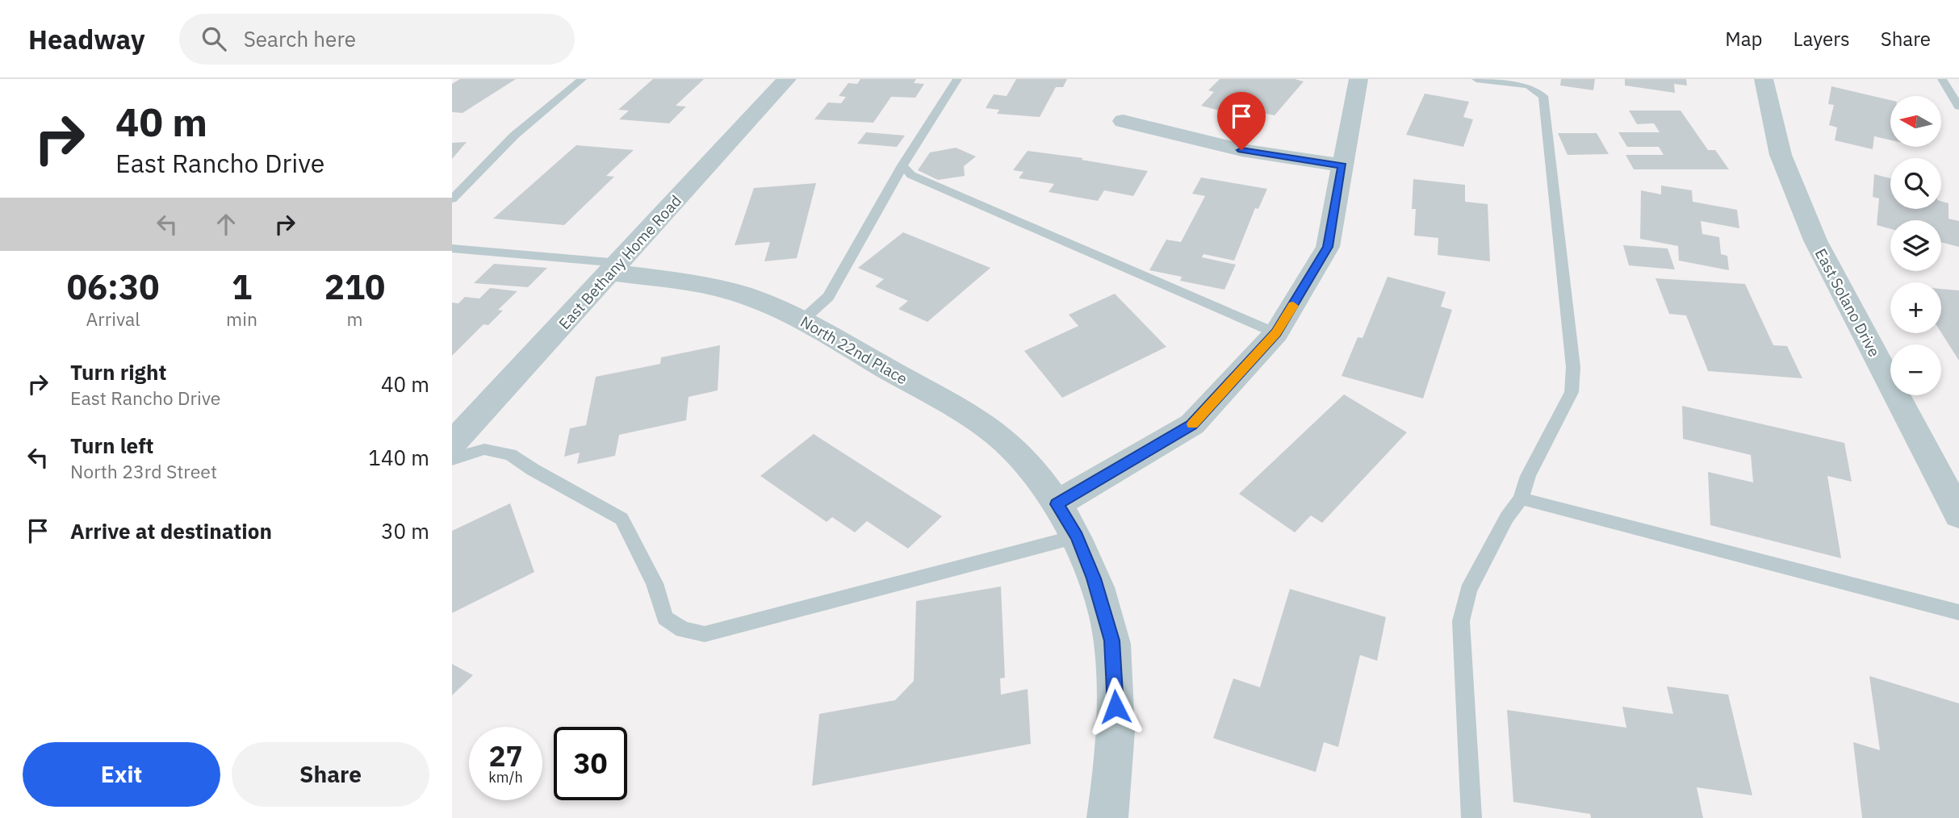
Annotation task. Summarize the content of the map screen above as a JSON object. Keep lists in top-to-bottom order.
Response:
{
  "streets": {
    "street": ["East Bethany Home Road", "East Solano Drive", "North 22nd Place"]
  },
  "crossings": [
    ["East Bethany Home Road", "North 22nd Place"]
  ],
  "north": "left",
  "page": {
    "header": "Headway",
    "search": "Search here",
    "nav": ["Map", "Layers", "Share"],
    "turn": ["40 m", "East Rancho Drive"],
    "map_buttons": ["+", "−"],
    "eta": [
      "06:30",
      "Arrival",
      "1",
      "min",
      "210",
      "m"
    ],
    "list": [
      {
        "name": "Turn right",
        "note": "East Rancho Drive",
        "value": "40 m"
      },
      {
        "name": "Turn left",
        "note": "North 23rd Street",
        "value": "140 m"
      },
      {
        "name": "Arrive at destination",
        "value": "30 m"
      }
    ],
    "speed": "27 km/h",
    "limit": "30",
    "buttons": ["Exit", "Share"]
  }
}
